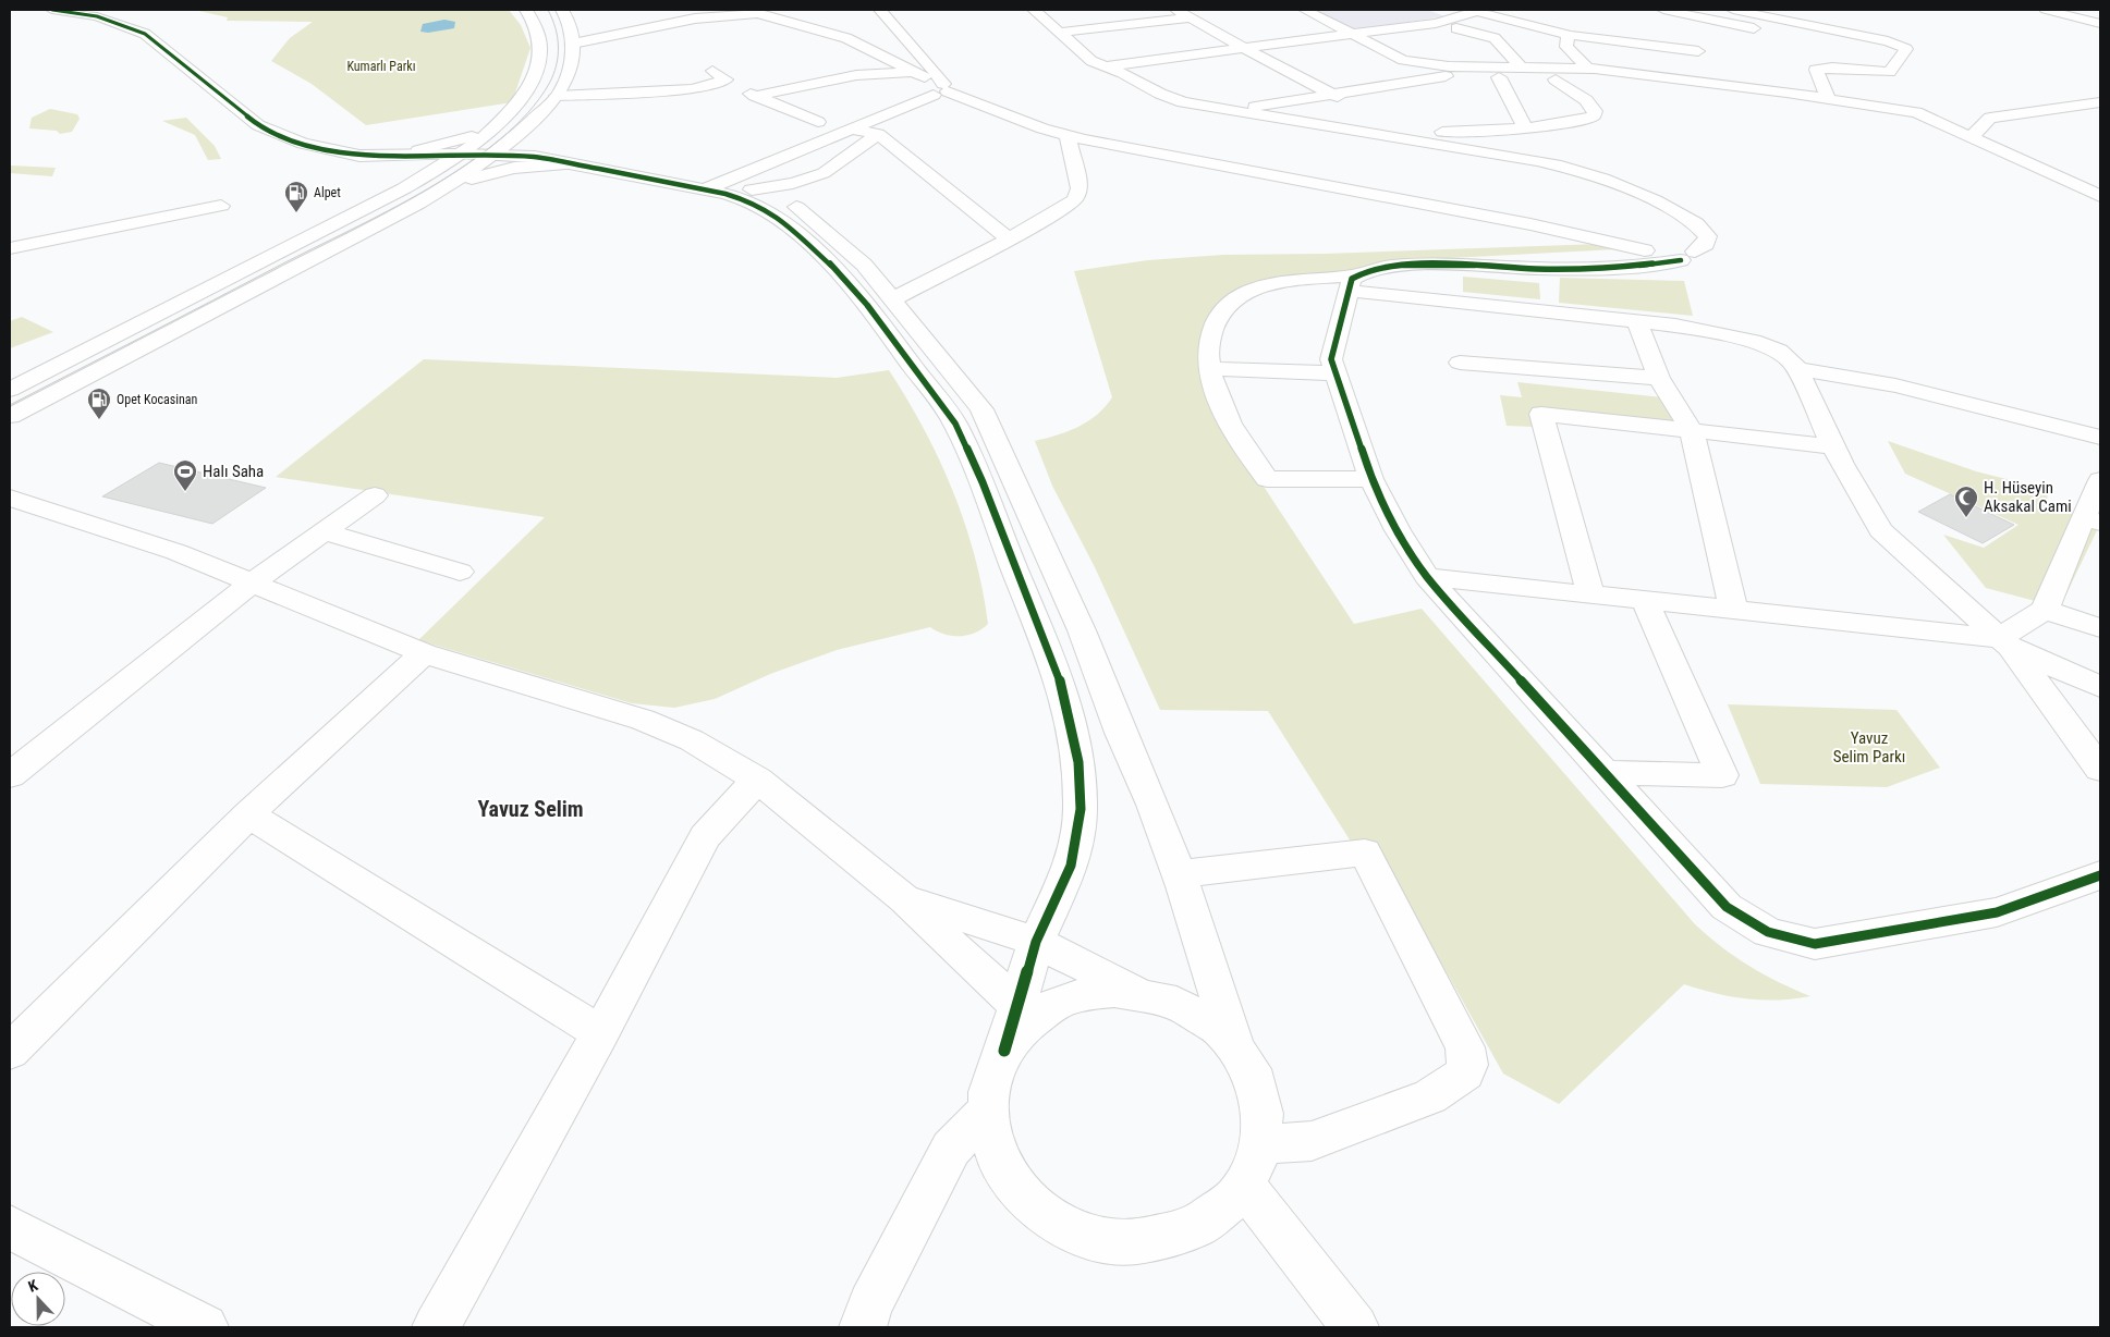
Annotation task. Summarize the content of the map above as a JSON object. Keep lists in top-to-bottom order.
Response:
{
  "districts": ["Yavuz Selim"],
  "parks": ["Kumarlı Parkı", "Yavuz Selim Parkı"],
  "places": {
    "fuel station": ["Alpet", "Opet Kocasinan"],
    "sports": ["Halı Saha"],
    "mosque": ["H. Hüseyin Aksakal Cami"]
  },
  "north": "top"
}
